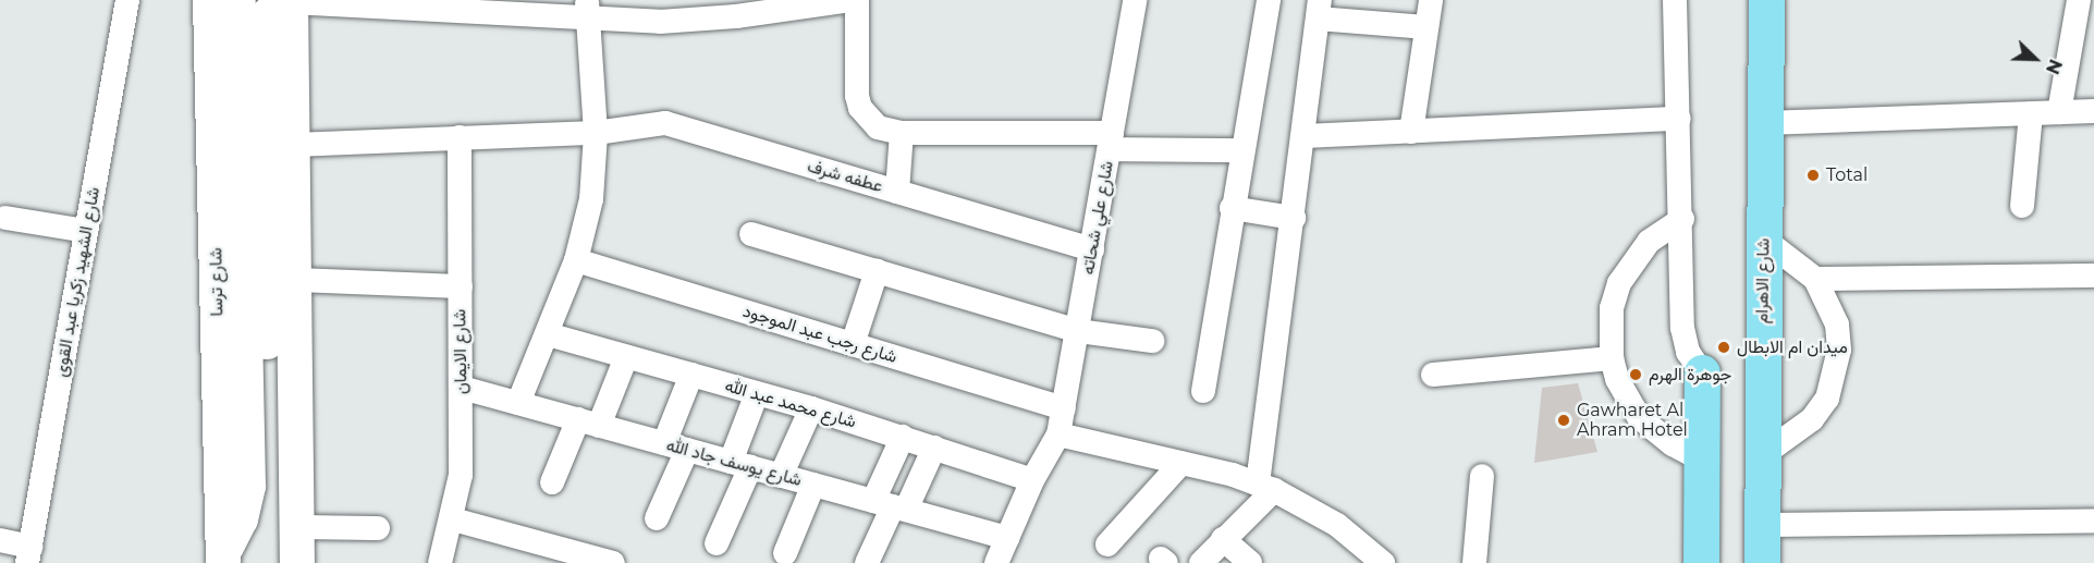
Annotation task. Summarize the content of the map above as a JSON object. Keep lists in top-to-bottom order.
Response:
{
  "streets": {
    "main road": ["شارع الاهرام", "شارع ترسا"],
    "street": [
      "عطفه شرف",
      "شارع علي شحاته",
      "شارع الشهيد زكريا عبد القوى",
      "شارع رجب عبد الموجود",
      "شارع الايمان",
      "شارع محمد عبد الله",
      "شارع يوسف جاد الله"
    ]
  },
  "crossings": [
    ["عطفه شرف", "شارع علي شحاته"],
    ["عطفه شرف", "شارع الايمان"],
    ["شارع علي شحاته", "شارع رجب عبد الموجود"],
    ["شارع علي شحاته", "شارع محمد عبد الله"],
    ["شارع علي شحاته", "شارع يوسف جاد الله"],
    ["شارع الايمان", "شارع يوسف جاد الله"]
  ],
  "places": [
    "Total",
    "ميدان ام الابطال",
    "جوهرة الهرم",
    "Gawharet Al Ahram Hotel"
  ],
  "north": "bottom right"
}
